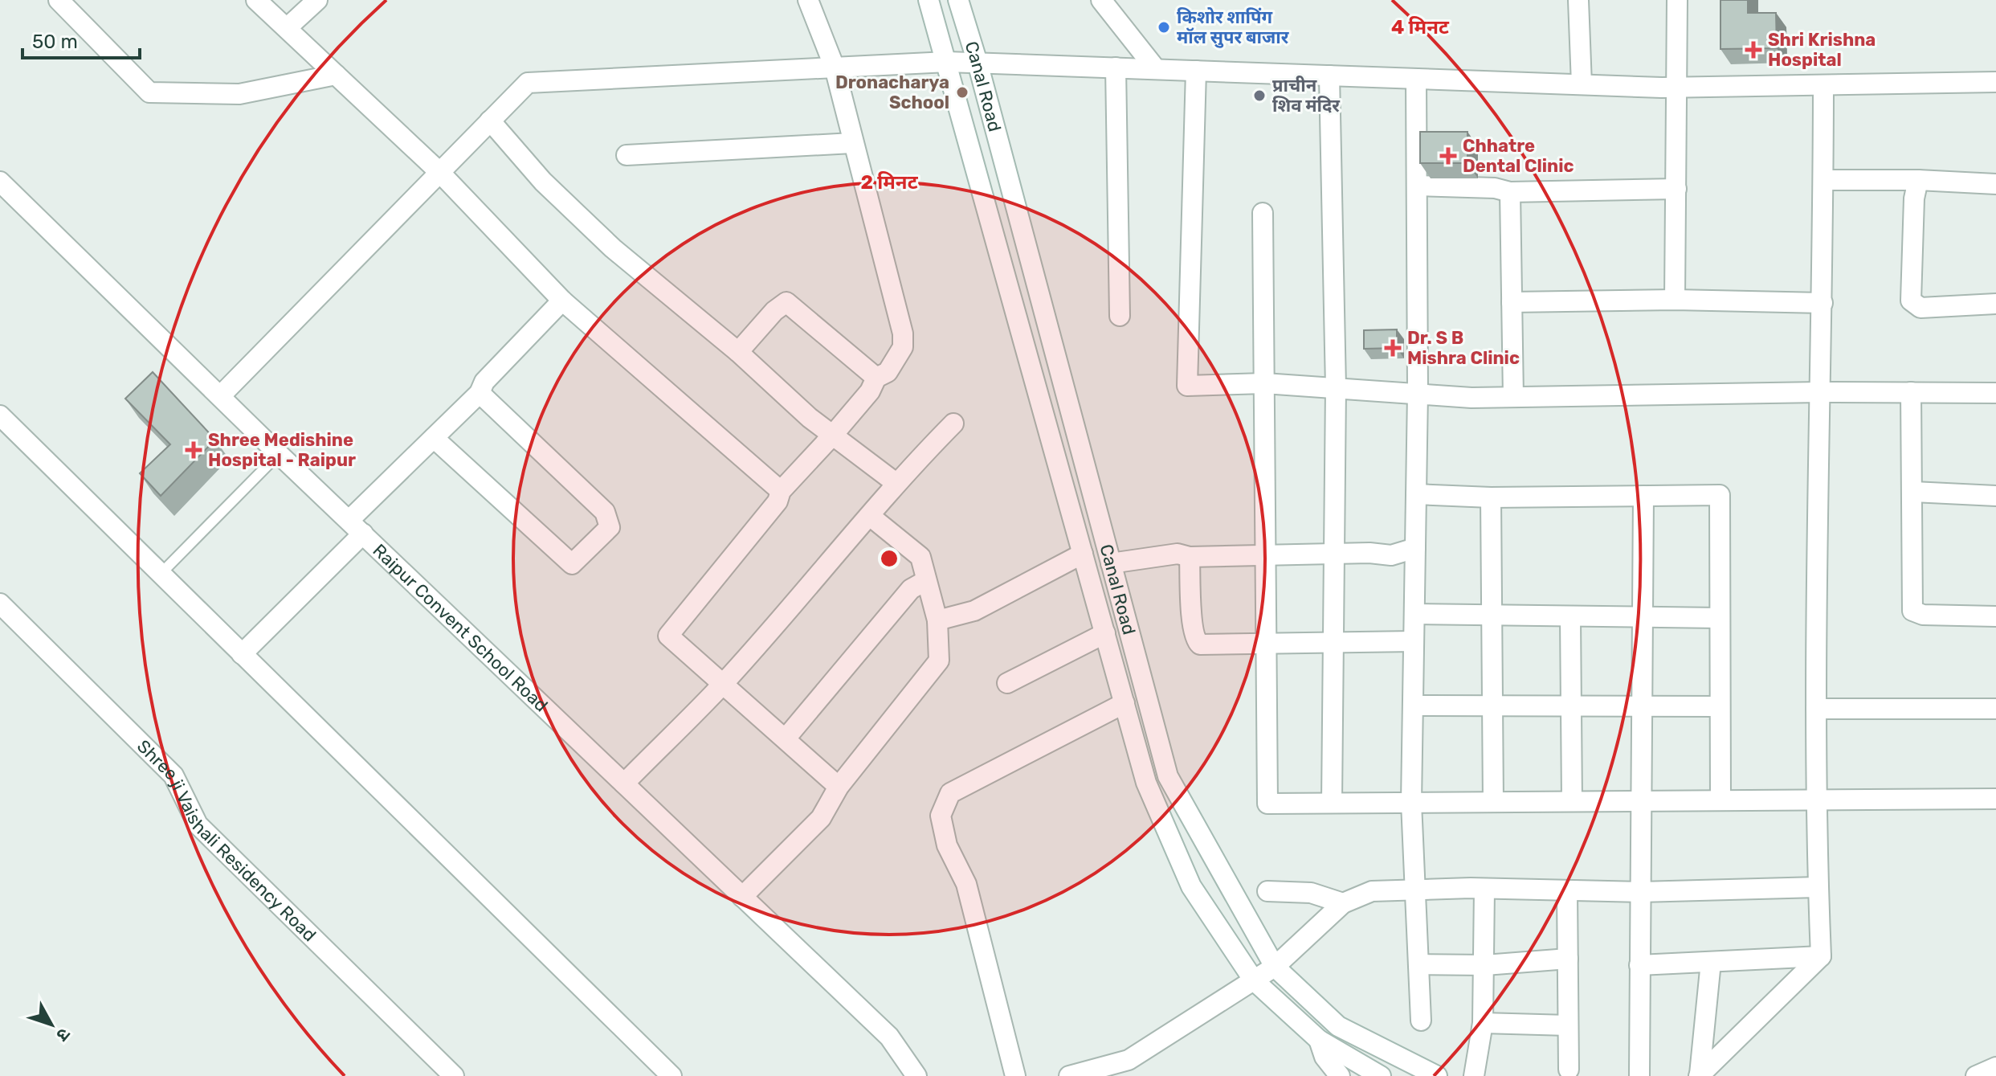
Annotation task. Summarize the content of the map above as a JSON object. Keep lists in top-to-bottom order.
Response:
{
  "streets": {
    "street": ["Canal Road", "Raipur Convent School Road", "Shree ji Vaishali Residency Road"]
  },
  "places": {
    "other": ["किशोर शापिंग मॉल सुपर बाजार", "Dronacharya School", "प्राचीन शिव मंदिर"],
    "health": [
      "Shri Krishna Hospital",
      "Chhatre Dental Clinic",
      "Dr. S B Mishra Clinic",
      "Shree Medishine Hospital - Raipur"
    ]
  },
  "scale_bar": "50 m",
  "north": "bottom right",
  "rings": ["4 मिनट", "2 मिनट"]
}
